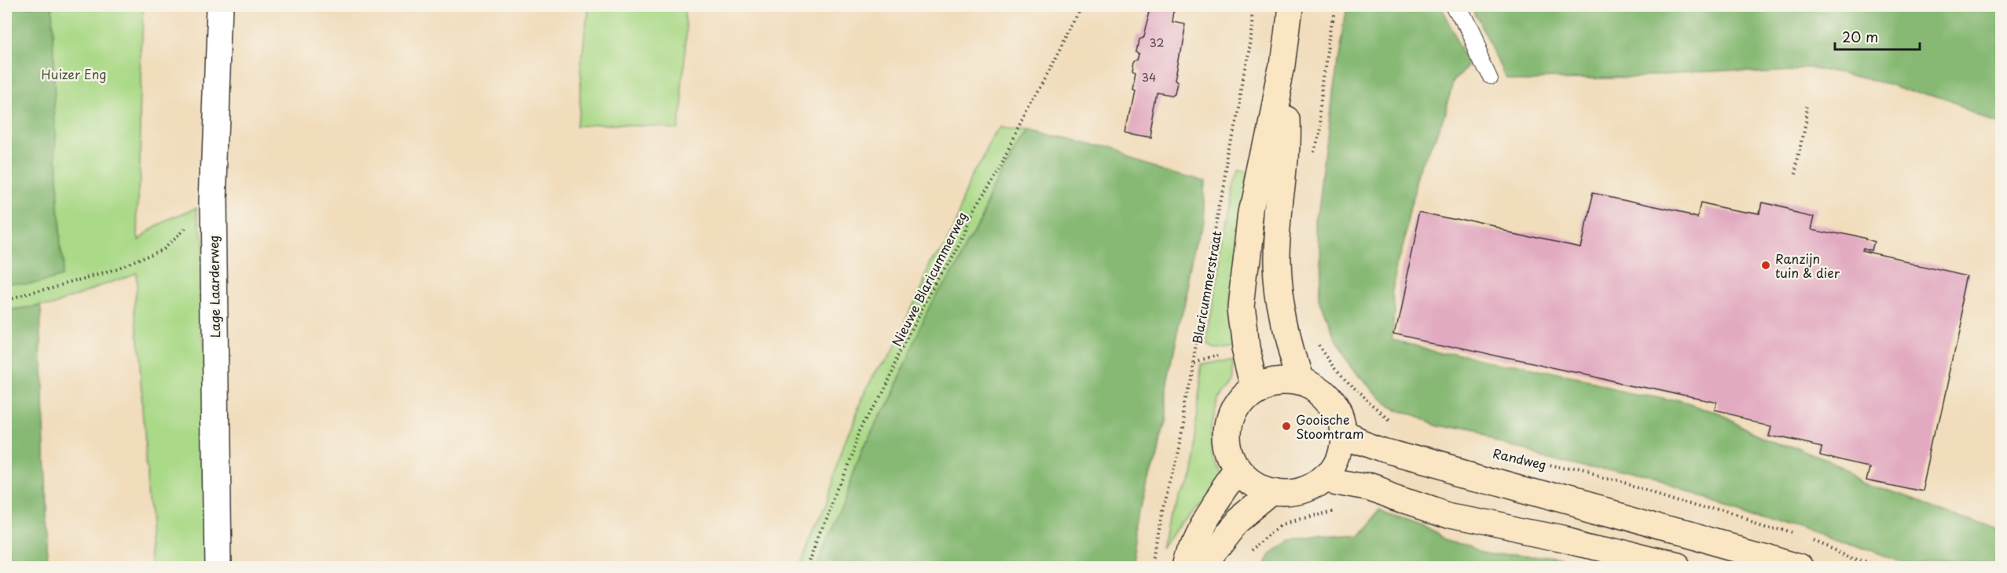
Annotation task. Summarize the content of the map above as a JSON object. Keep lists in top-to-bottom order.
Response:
{
  "streets": {
    "street": ["Lage Laarderweg"],
    "path": ["Nieuwe Blaricummerweg", "Blaricummerstraat", "Randweg"]
  },
  "parks": ["Huizer Eng"],
  "places": ["Ranzijn tuin & dier", "Gooische Stoomtram"],
  "house_numbers": ["32", "34"],
  "scale_bar": "20 m"
}
